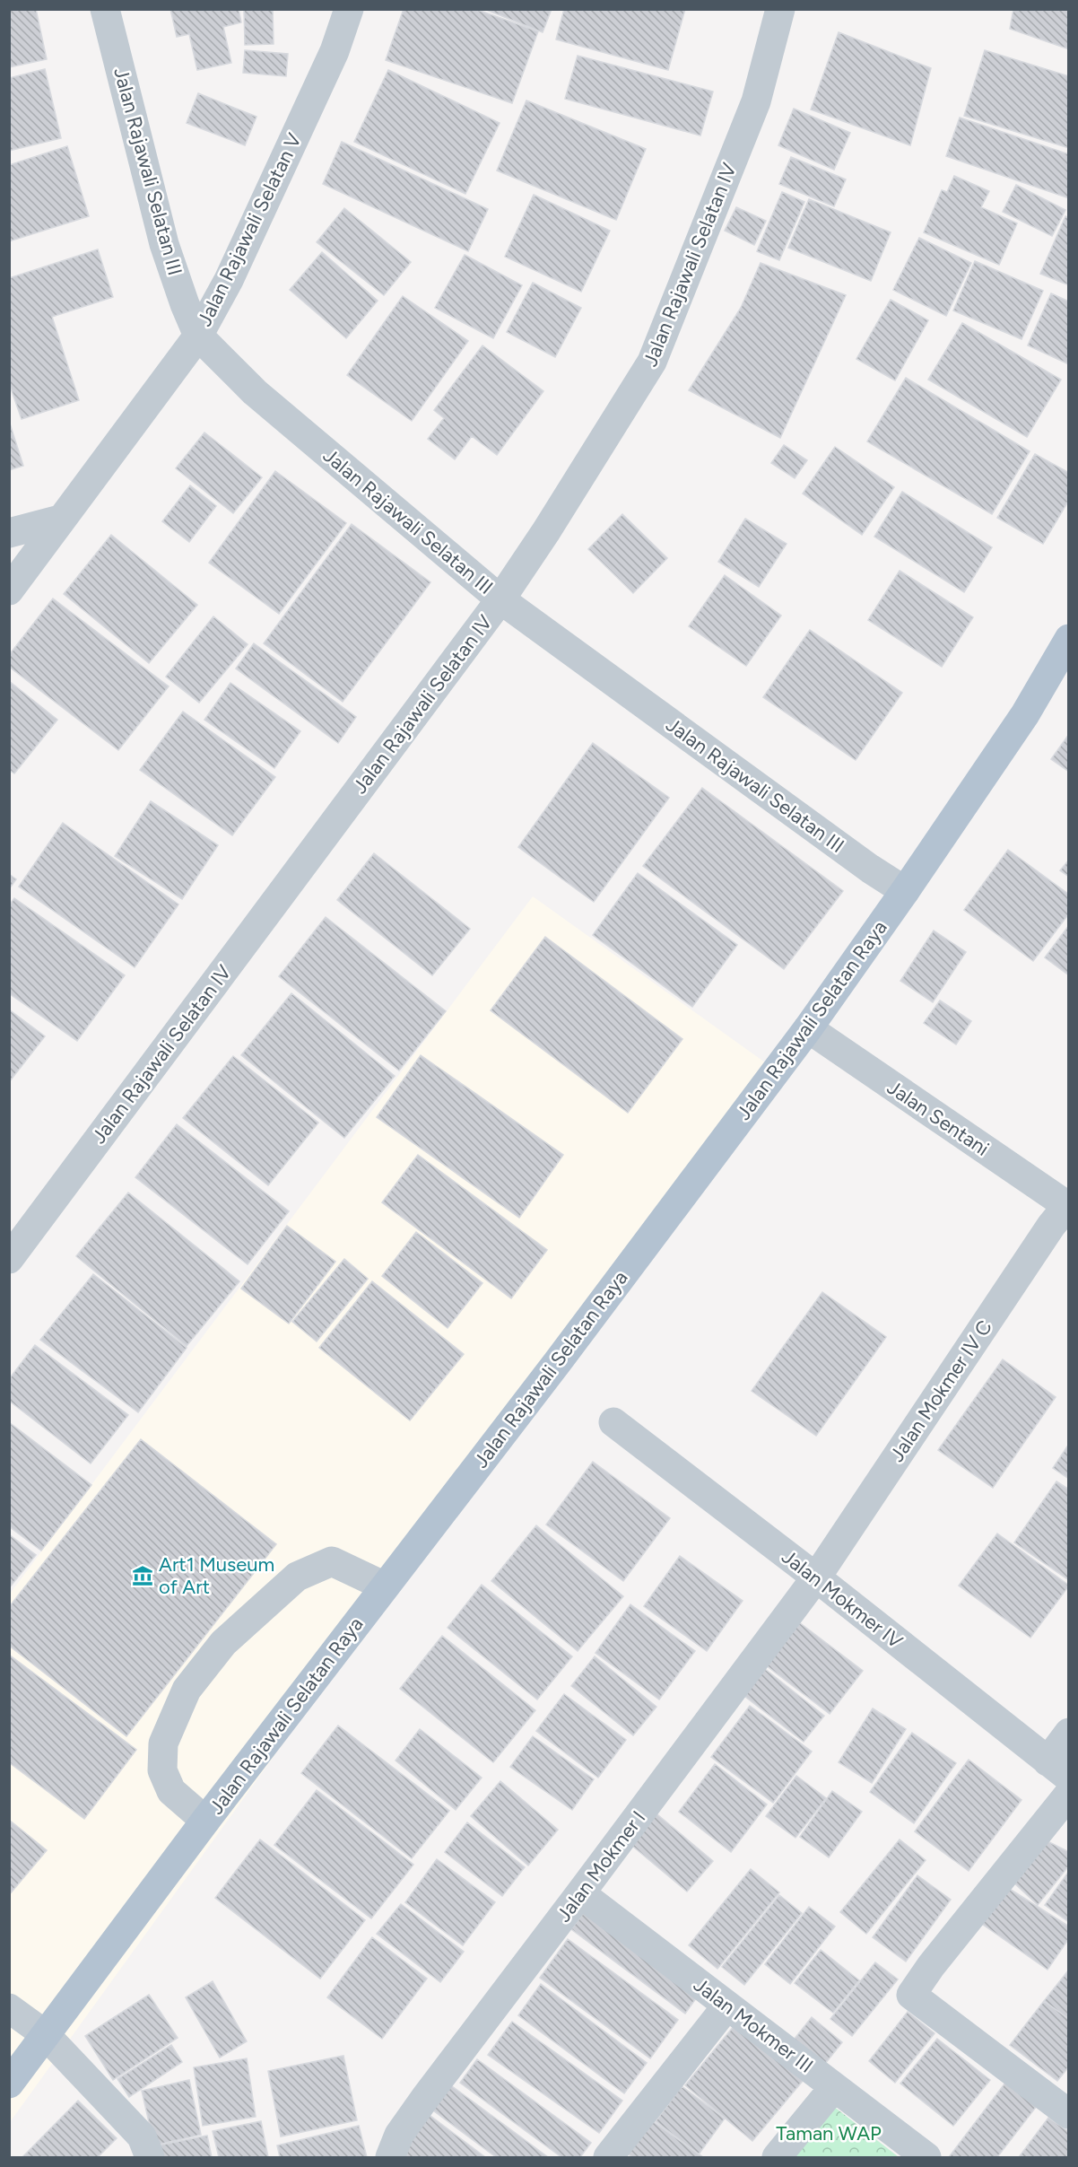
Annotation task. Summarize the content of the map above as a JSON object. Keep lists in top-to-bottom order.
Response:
{
  "streets": {
    "main road": ["Jalan Rajawali Selatan Raya"],
    "street": [
      "Jalan Rajawali Selatan III",
      "Jalan Rajawali Selatan V",
      "Jalan Rajawali Selatan IV",
      "Jalan Sentani",
      "Jalan Mokmer IV C",
      "Jalan Mokmer IV",
      "Jalan Mokmer I",
      "Jalan Mokmer III"
    ]
  },
  "crossings": [
    ["Jalan Rajawali Selatan III", "Jalan Rajawali Selatan V"],
    ["Jalan Rajawali Selatan III", "Jalan Rajawali Selatan IV"],
    ["Jalan Rajawali Selatan III", "Jalan Rajawali Selatan Raya"],
    ["Jalan Rajawali Selatan Raya", "Jalan Sentani"],
    ["Jalan Sentani", "Jalan Mokmer IV C"],
    ["Jalan Mokmer IV C", "Jalan Mokmer IV"],
    ["Jalan Mokmer IV C", "Jalan Mokmer I"],
    ["Jalan Mokmer IV", "Jalan Mokmer I"],
    ["Jalan Mokmer I", "Jalan Mokmer III"]
  ],
  "parks": ["Taman WAP"],
  "places": {
    "museum": ["Art1 Museum of Art"]
  }
}
